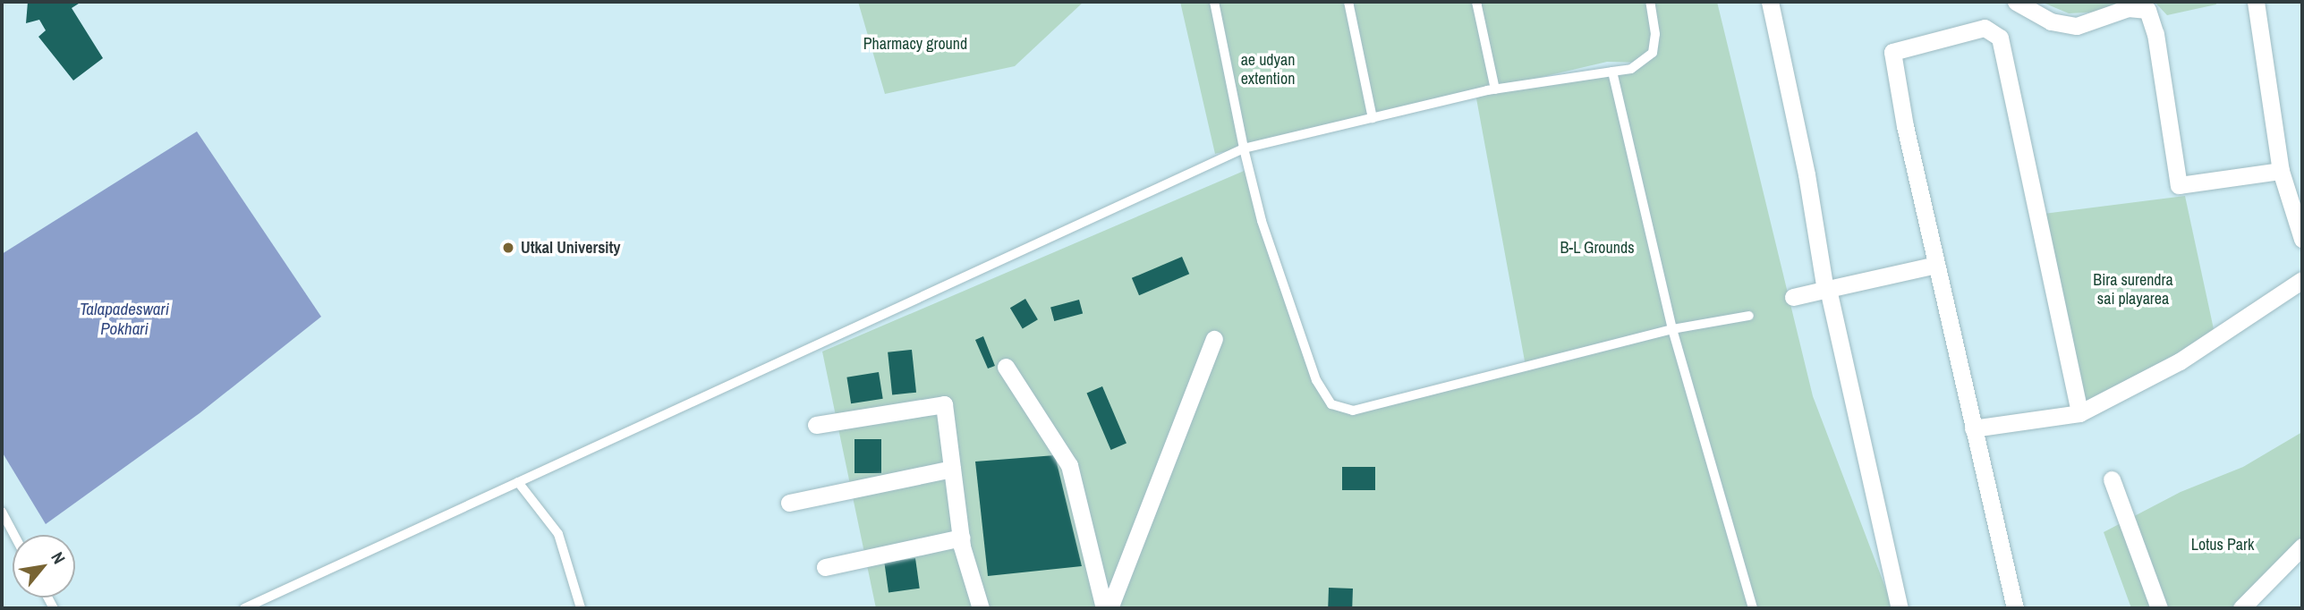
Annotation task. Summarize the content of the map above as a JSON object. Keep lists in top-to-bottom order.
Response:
{
  "water": ["Talapadeswari Pokhari"],
  "parks": [
    "Pharmacy ground",
    "ae udyan extention",
    "B-L Grounds",
    "Bira surendra sai playarea",
    "Lotus Park"
  ],
  "places": ["Utkal University"],
  "north": "top right"
}
